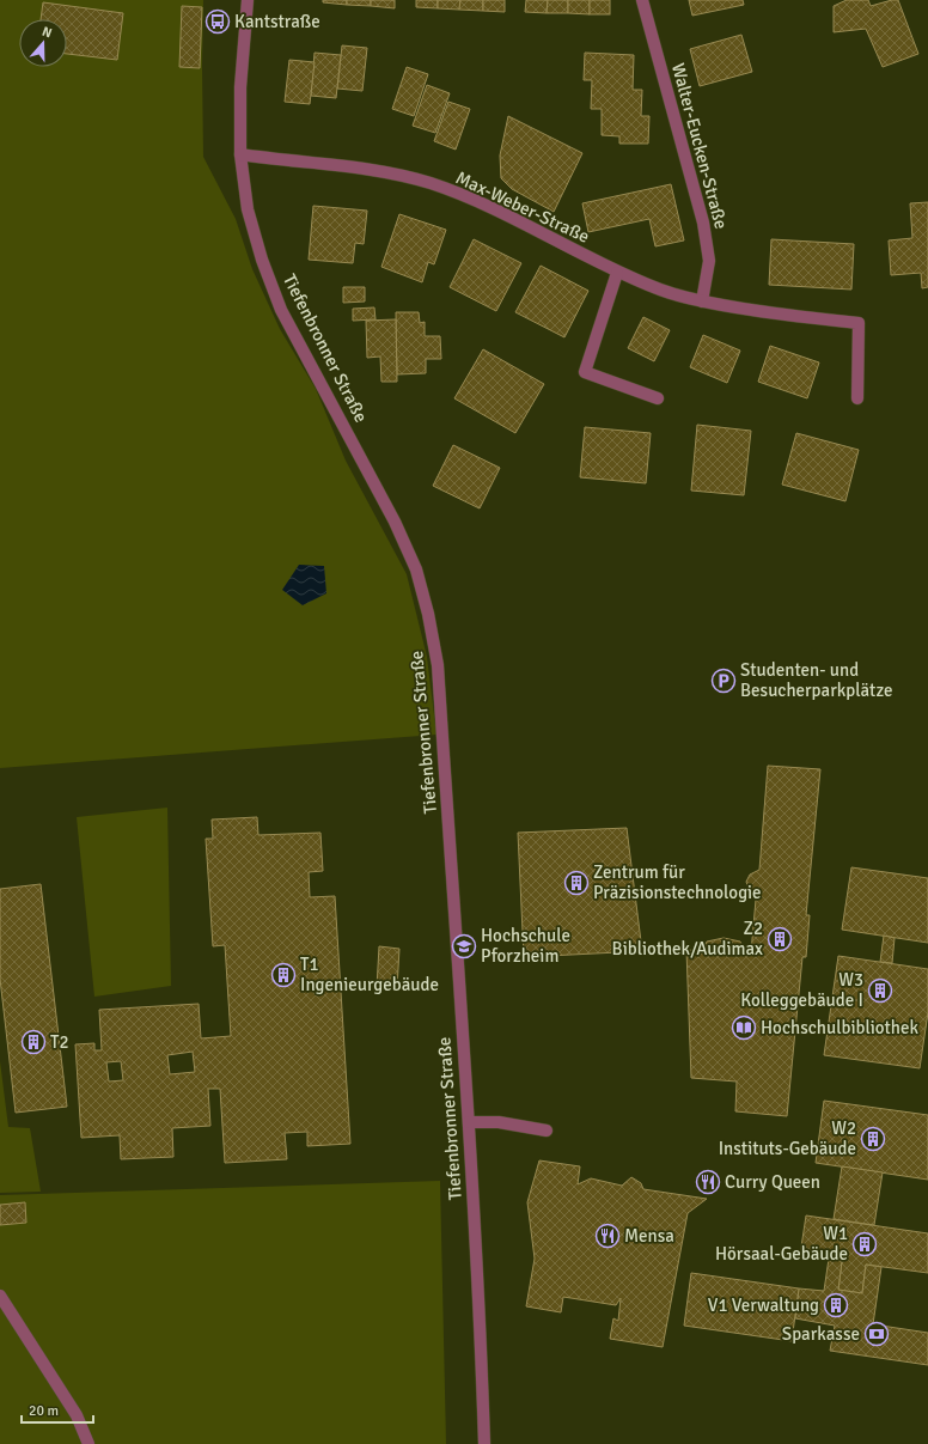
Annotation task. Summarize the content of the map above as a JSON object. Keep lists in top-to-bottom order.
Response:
{
  "streets": {
    "street": ["Walter-Eucken-Straße", "Max-Weber-Straße", "Tiefenbronner Straße"]
  },
  "crossings": [
    ["Walter-Eucken-Straße", "Max-Weber-Straße"],
    ["Max-Weber-Straße", "Tiefenbronner Straße"]
  ],
  "places": {
    "bus stop": ["Kantstraße"],
    "parking": ["Studenten- und Besucherparkplätze"],
    "building": [
      "Zentrum für Präzisionstechnologie",
      "Z2 Bibliothek/Audimax",
      "T1 Ingenieurgebäude",
      "W3 Kolleggebäude I",
      "T2",
      "W2 Instituts-Gebäude",
      "W1 Hörsaal-Gebäude",
      "V1 Verwaltung"
    ],
    "school or university": ["Hochschule Pforzheim"],
    "library": ["Hochschulbibliothek"],
    "restaurant": ["Curry Queen", "Mensa"],
    "bank": ["Sparkasse"]
  },
  "scale_bar": "20 m",
  "north": "top"
}
